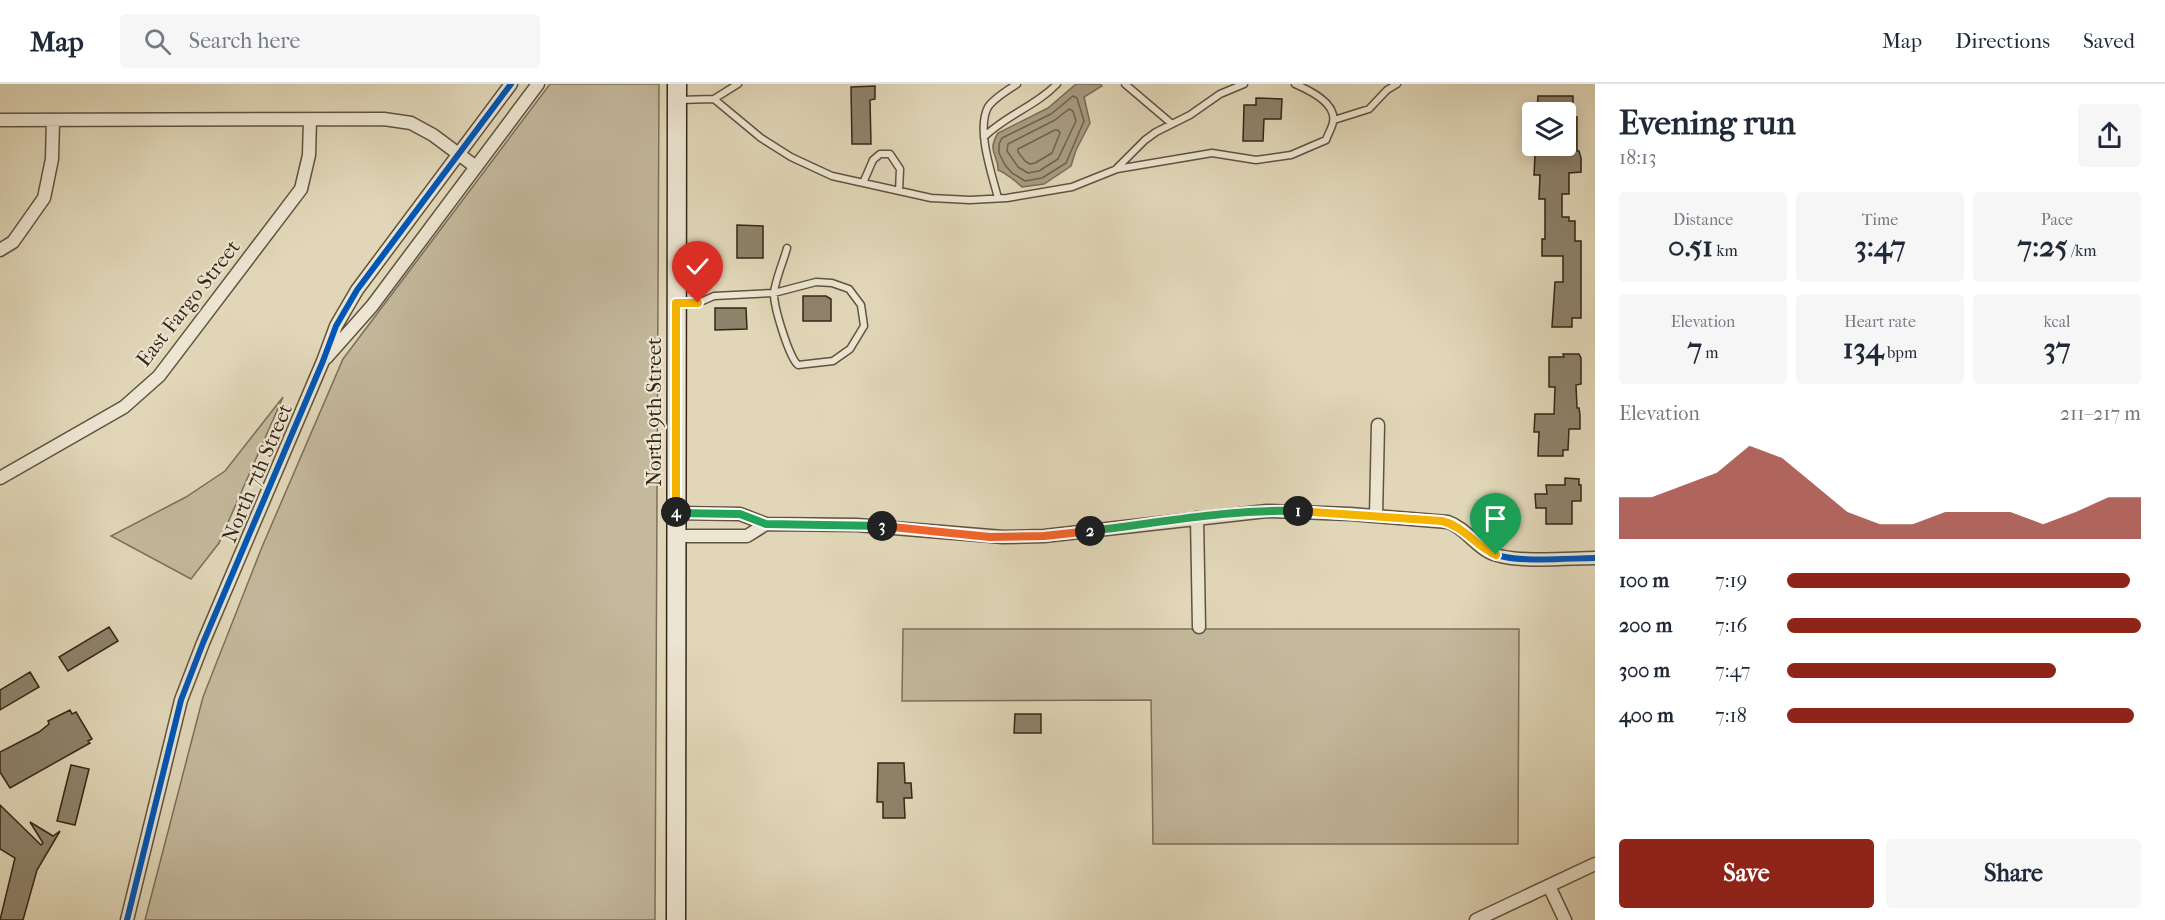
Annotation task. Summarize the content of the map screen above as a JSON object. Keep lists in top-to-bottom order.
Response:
{
  "streets": {
    "main road": ["North 9th Street"],
    "street": ["East Fargo Street", "North 7th Street"]
  },
  "page": {
    "header": "Map",
    "search": "Search here",
    "nav": ["Map", "Directions", "Saved"],
    "heading": ["Evening run", "18:13"],
    "stats": [
      ["Distance", "0.51 km"],
      ["Time", "3:47"],
      ["Pace", "7:25 /km"],
      ["Elevation", "7 m"],
      ["Heart rate", "134 bpm"],
      ["kcal", "37"]
    ],
    "chart": ["Elevation", "211–217 m"],
    "pins": [
      "1",
      "4",
      "3",
      "2"
    ],
    "list": [
      {
        "name": "100 m",
        "note": "7:19"
      },
      {
        "name": "200 m",
        "note": "7:16"
      },
      {
        "name": "300 m",
        "note": "7:47"
      },
      {
        "name": "400 m",
        "note": "7:18"
      }
    ],
    "buttons": ["Save", "Share"]
  }
}
